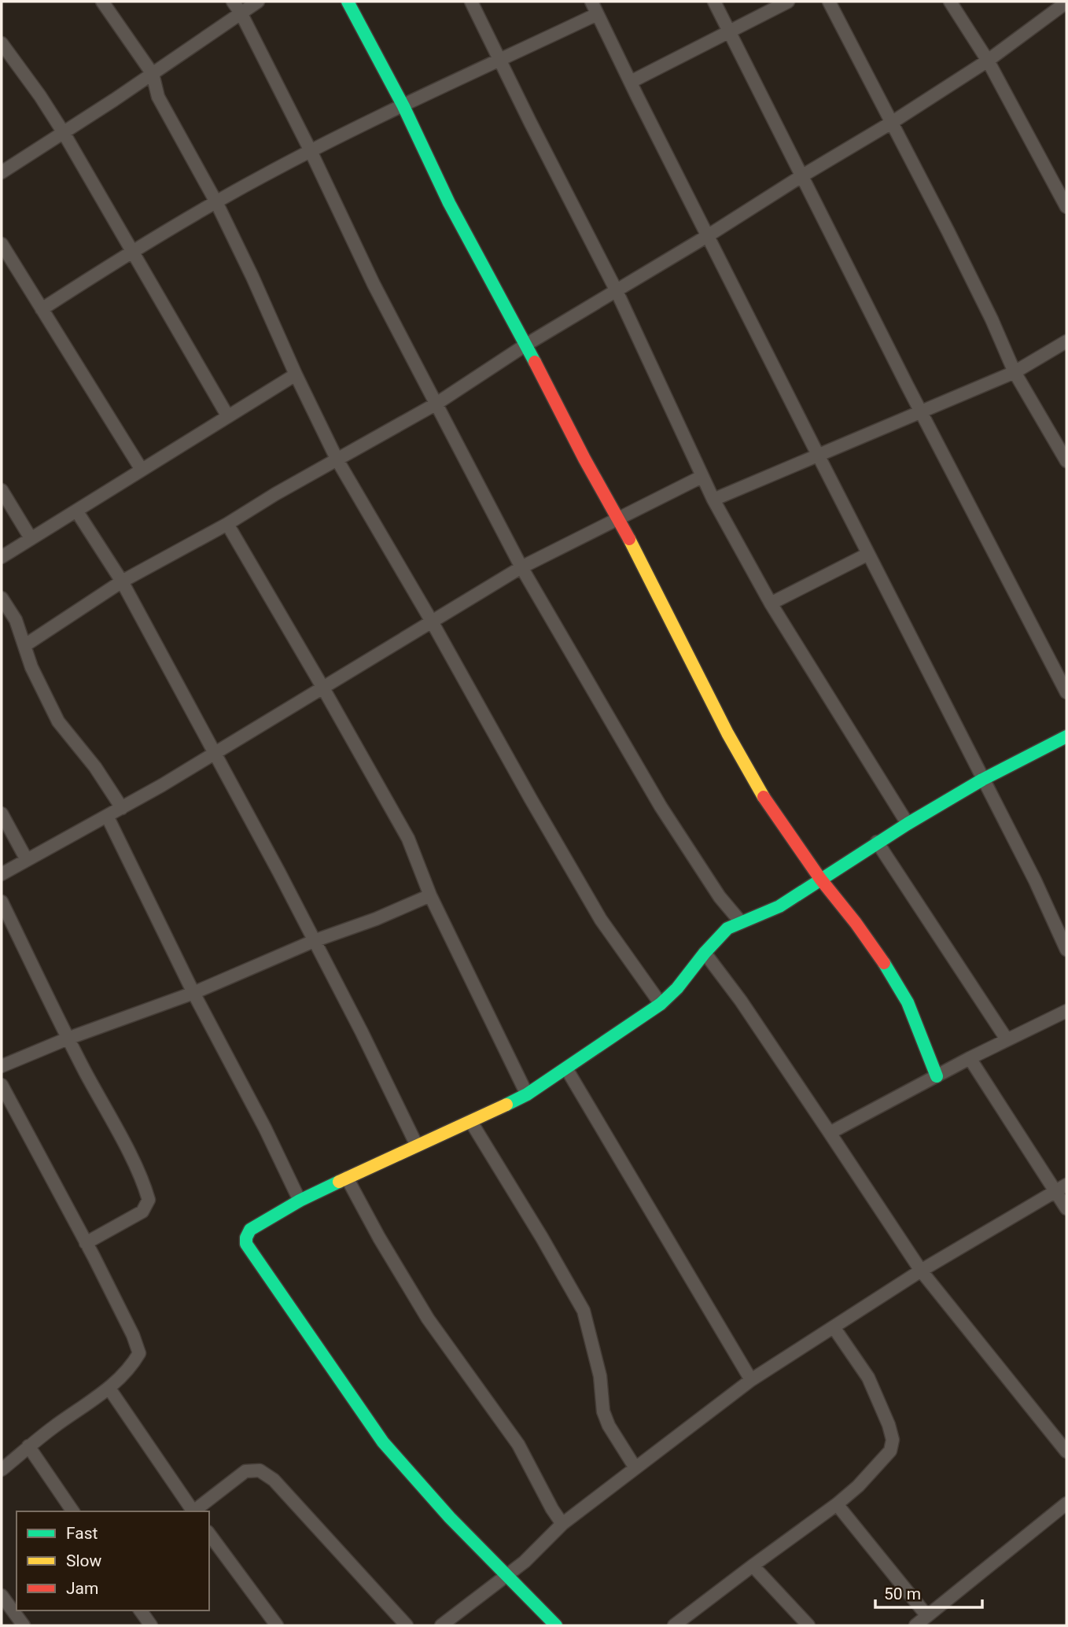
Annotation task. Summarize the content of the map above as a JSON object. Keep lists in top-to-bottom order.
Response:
{
  "legend": ["Fast", "Slow", "Jam"],
  "scale_bar": "50 m"
}
